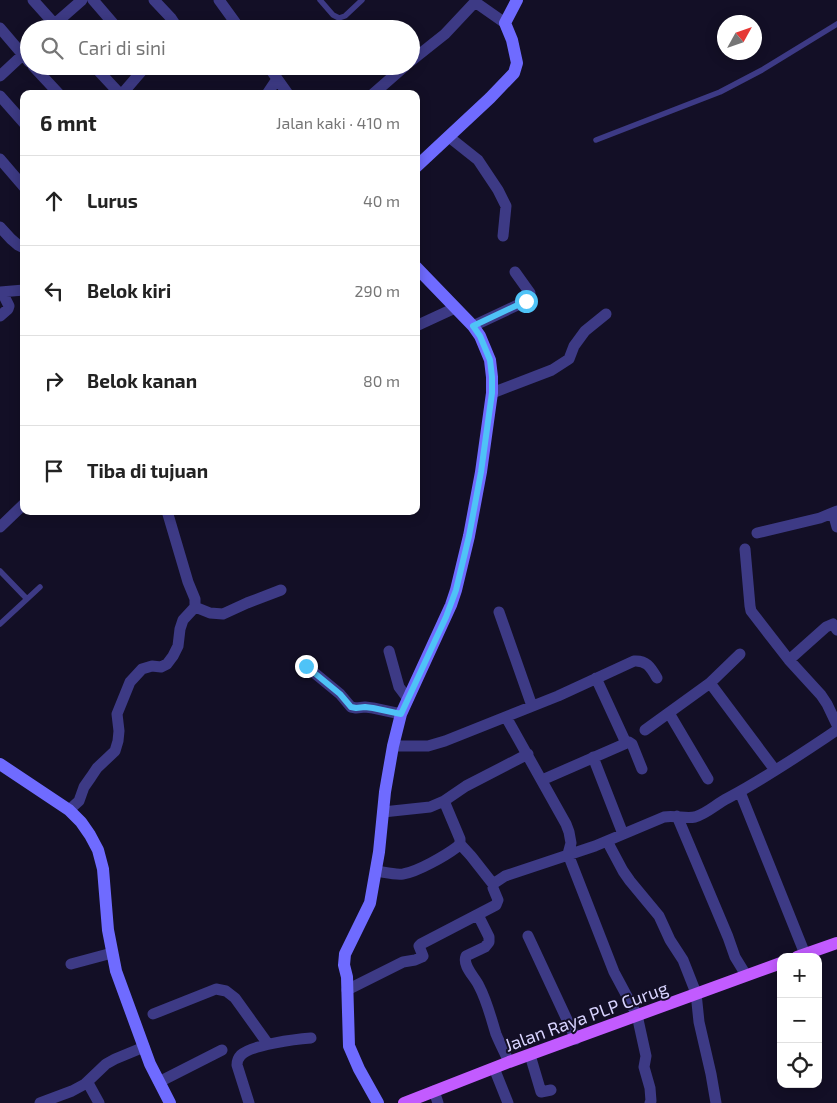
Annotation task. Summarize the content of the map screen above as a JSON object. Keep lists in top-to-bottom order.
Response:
{
  "streets": {
    "main road": ["Jalan Raya PLP Curug"]
  },
  "north": "top right",
  "page": {
    "search": "Cari di sini",
    "heading": ["6 mnt", "Jalan kaki · 410 m"],
    "list": [
      ["Lurus", "40 m"],
      ["Belok kiri", "290 m"],
      ["Belok kanan", "80 m"],
      "Tiba di tujuan"
    ],
    "map_buttons": ["+", "−"]
  }
}
